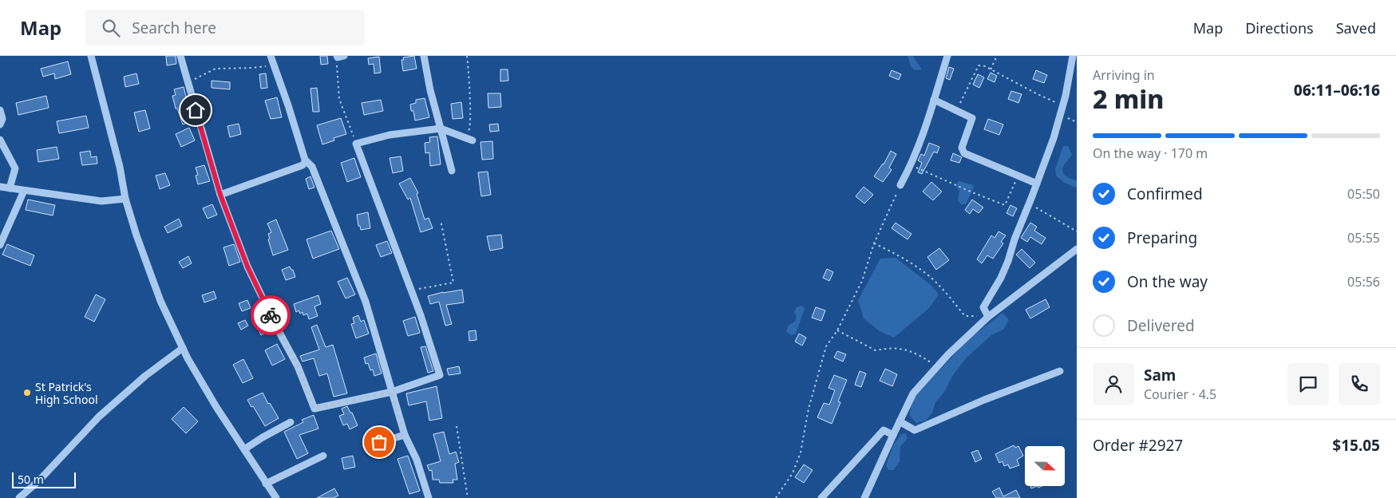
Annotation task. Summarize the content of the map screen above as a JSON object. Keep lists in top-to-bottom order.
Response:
{
  "places": ["St Patrick's High School"],
  "scale_bar": "50 m",
  "north": "right",
  "page": {
    "header": "Map",
    "search": "Search here",
    "nav": ["Map", "Directions", "Saved"],
    "heading": ["2 min", "Arriving in", "06:11–06:16"],
    "panel": [
      "Sam",
      "Courier · 4.5",
      "Order #2927",
      "$15.05"
    ],
    "bar": "On the way · 170 m",
    "list": [
      ["Confirmed", "05:50"],
      ["Preparing", "05:55"],
      ["On the way", "05:56"],
      "Delivered"
    ],
    "scale": "50 m"
  }
}
